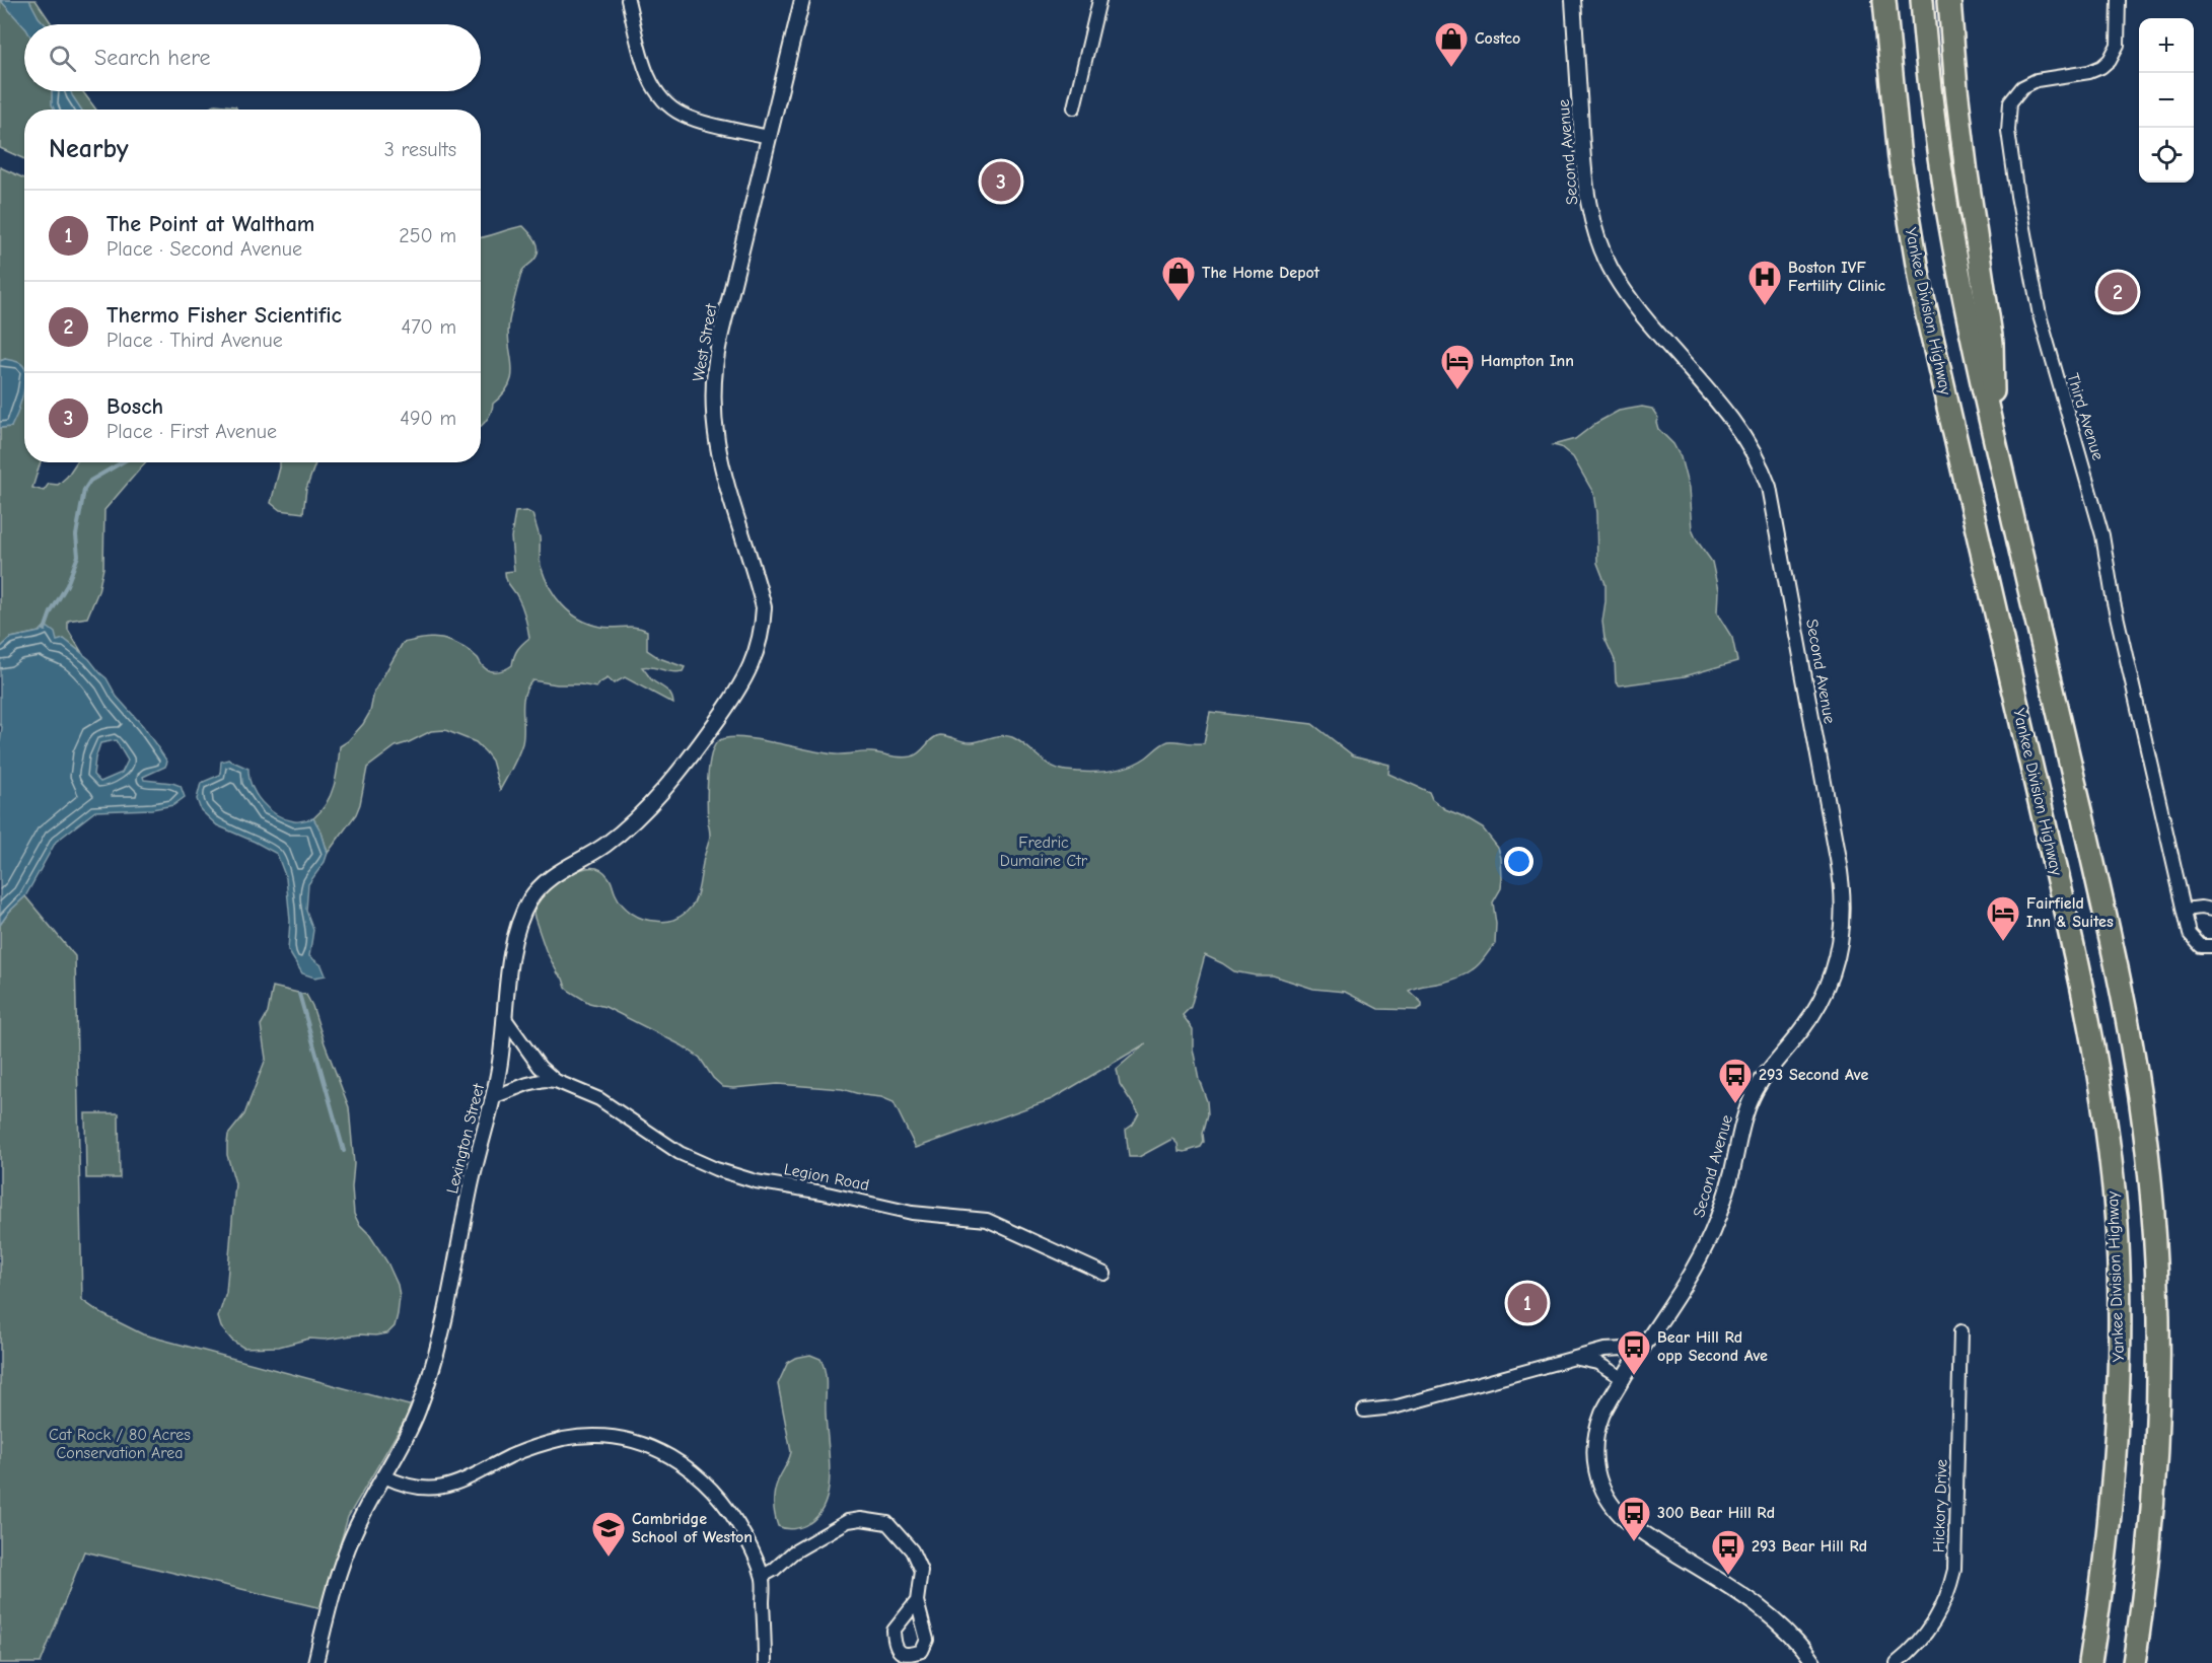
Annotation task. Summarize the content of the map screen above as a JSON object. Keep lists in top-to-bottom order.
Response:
{
  "streets": {
    "highway": ["Yankee Division Highway"],
    "street": [
      "Second Avenue",
      "West Street",
      "Third Avenue",
      "Lexington Street",
      "Legion Road",
      "Hickory Drive"
    ]
  },
  "crossings": [
    ["West Street", "Lexington Street"],
    ["Lexington Street", "Legion Road"]
  ],
  "parks": ["Fredric Dumaine Ctr", "Cat Rock / 80 Acres Conservation Area"],
  "places": {
    "shop": ["Costco", "The Home Depot"],
    "hospital": ["Boston IVF Fertility Clinic"],
    "hotel": ["Hampton Inn", "Fairfield Inn & Suites"],
    "bus stop": [
      "293 Second Ave",
      "Bear Hill Rd opp Second Ave",
      "300 Bear Hill Rd",
      "293 Bear Hill Rd"
    ],
    "school or university": ["Cambridge School of Weston"]
  },
  "page": {
    "map_buttons": ["+", "−"],
    "search": "Search here",
    "heading": ["Nearby", "3 results"],
    "pins": ["3", "2", "1"],
    "list": [
      {
        "mark": "1",
        "name": "The Point at Waltham",
        "note": "Place · Second Avenue",
        "value": "250 m"
      },
      {
        "mark": "2",
        "name": "Thermo Fisher Scientific",
        "note": "Place · Third Avenue",
        "value": "470 m"
      },
      {
        "mark": "3",
        "name": "Bosch",
        "note": "Place · First Avenue",
        "value": "490 m"
      }
    ]
  }
}
